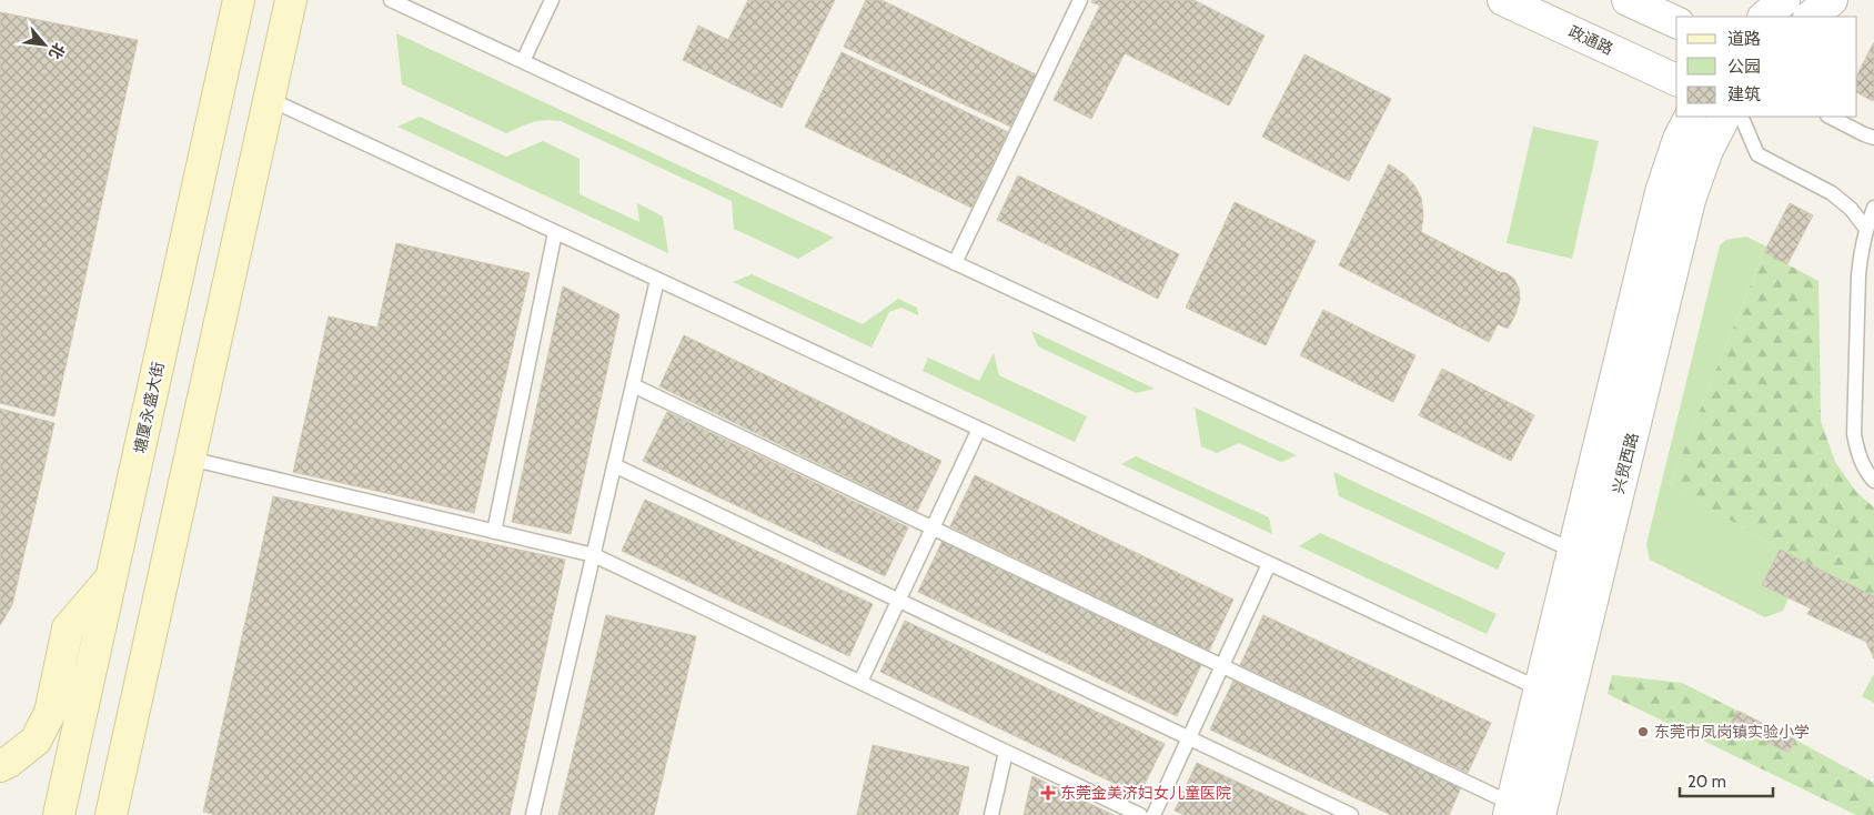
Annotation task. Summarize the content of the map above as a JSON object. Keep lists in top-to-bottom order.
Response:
{
  "streets": {
    "main road": ["塘厦永盛大街"],
    "street": ["政通路", "兴贸西路"]
  },
  "places": {
    "other": ["东莞市凤岗镇实验小学"],
    "health": ["东莞金美济妇女儿童医院"]
  },
  "legend": ["道路", "公园", "建筑"],
  "scale_bar": "20 m",
  "north": "bottom right"
}
